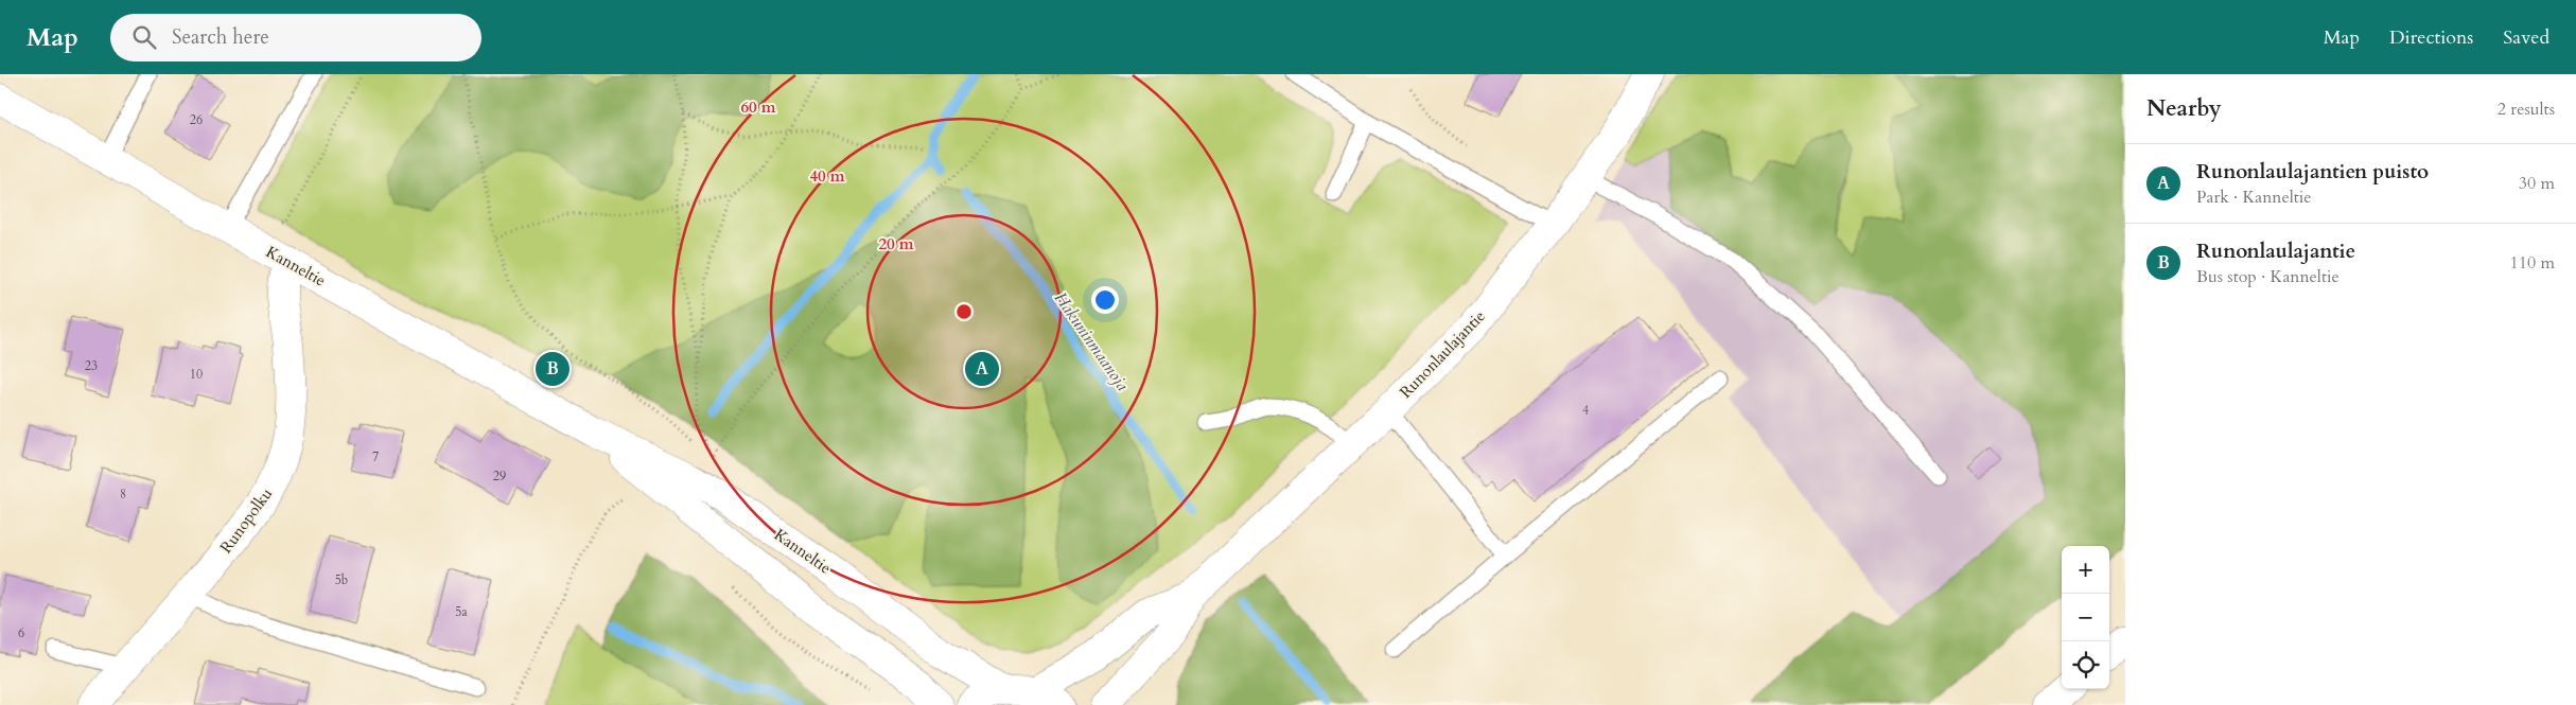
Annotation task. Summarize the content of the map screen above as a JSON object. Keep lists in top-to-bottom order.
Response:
{
  "streets": {
    "main road": ["Kanneltie", "Runonlaulajantie", "Runopolku"]
  },
  "crossings": [
    ["Kanneltie", "Runopolku"]
  ],
  "water": ["Hakuninmaanoja"],
  "house_numbers": [
    "26",
    "23",
    "10",
    "4",
    "7",
    "29",
    "8",
    "5b",
    "5a",
    "6"
  ],
  "page": {
    "header": "Map",
    "search": "Search here",
    "nav": ["Map", "Directions", "Saved"],
    "heading": ["Nearby", "2 results"],
    "list": [
      {
        "mark": "A",
        "name": "Runonlaulajantien puisto",
        "note": "Park · Kanneltie",
        "value": "30 m"
      },
      {
        "mark": "B",
        "name": "Runonlaulajantie",
        "note": "Bus stop · Kanneltie",
        "value": "110 m"
      }
    ],
    "pins": ["A", "B"],
    "map_buttons": ["+", "−"]
  },
  "rings": ["60 m", "40 m", "20 m"]
}
